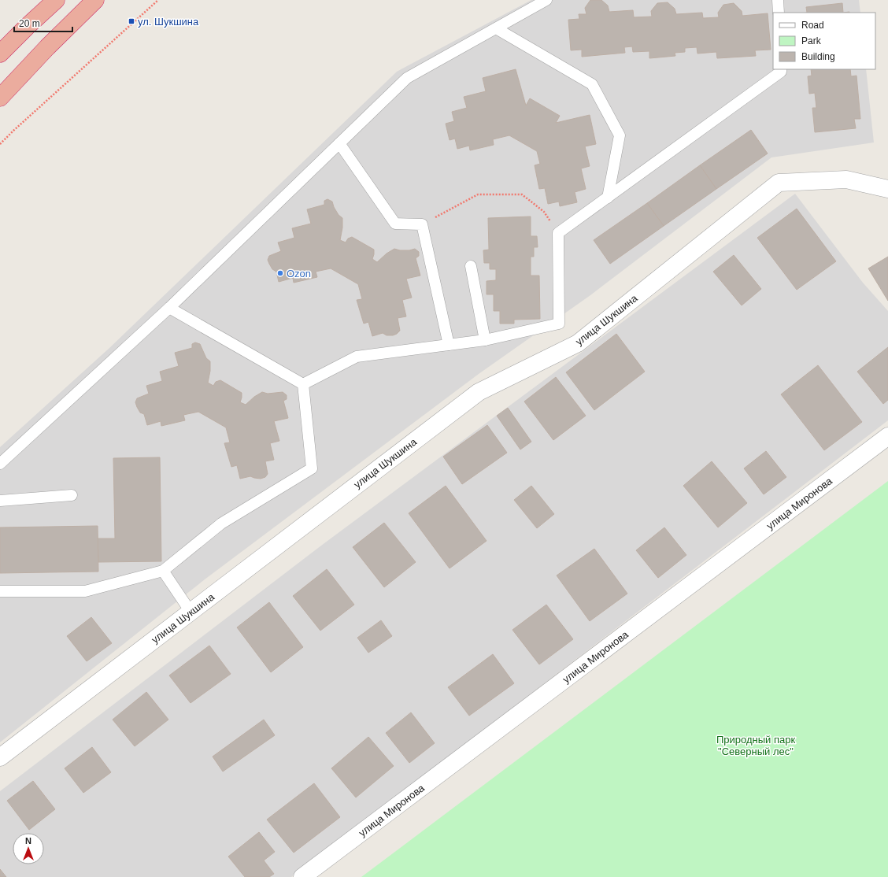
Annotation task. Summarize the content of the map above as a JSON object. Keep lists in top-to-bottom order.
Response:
{
  "streets": {
    "street": ["улица Шукшина", "улица Миронова"]
  },
  "parks": ["Природный парк \"Северный лес\""],
  "places": {
    "transit": ["ул. Шукшина"],
    "other": ["Ozon"]
  },
  "legend": ["Road", "Park", "Building"],
  "scale_bar": "20 m",
  "north": "top"
}
